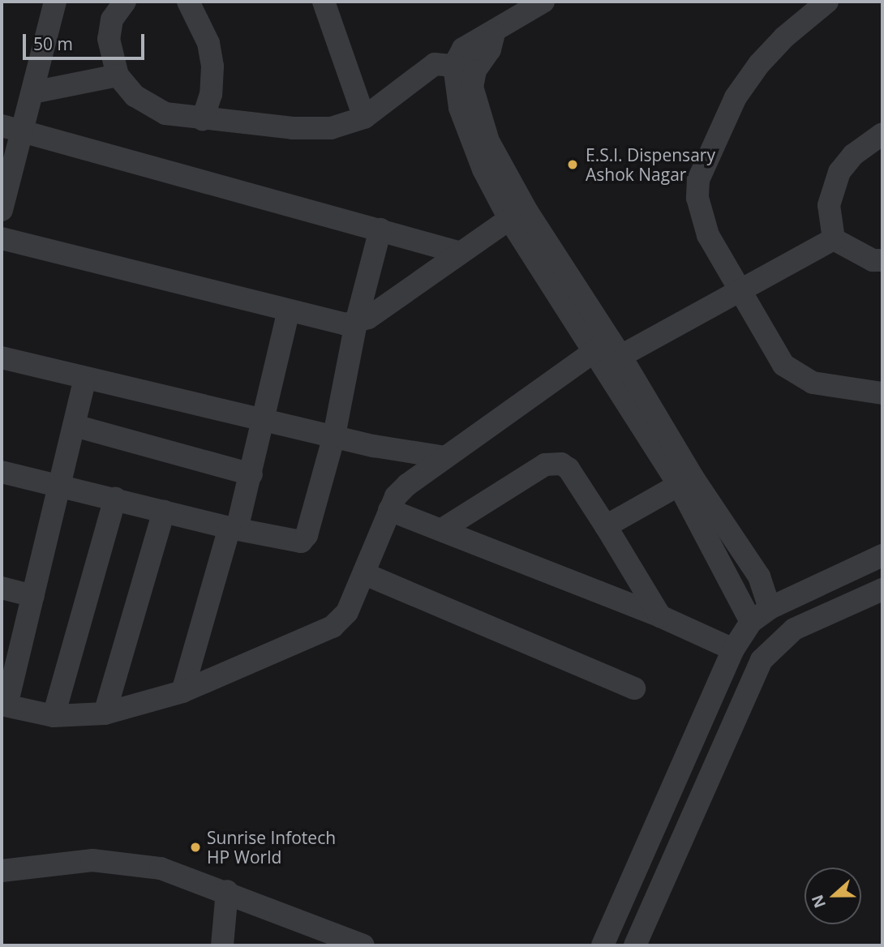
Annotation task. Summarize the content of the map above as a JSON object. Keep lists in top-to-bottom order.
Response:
{
  "places": ["E.S.I. Dispensary Ashok Nagar", "Sunrise Infotech HP World"],
  "scale_bar": "50 m",
  "north": "left"
}
